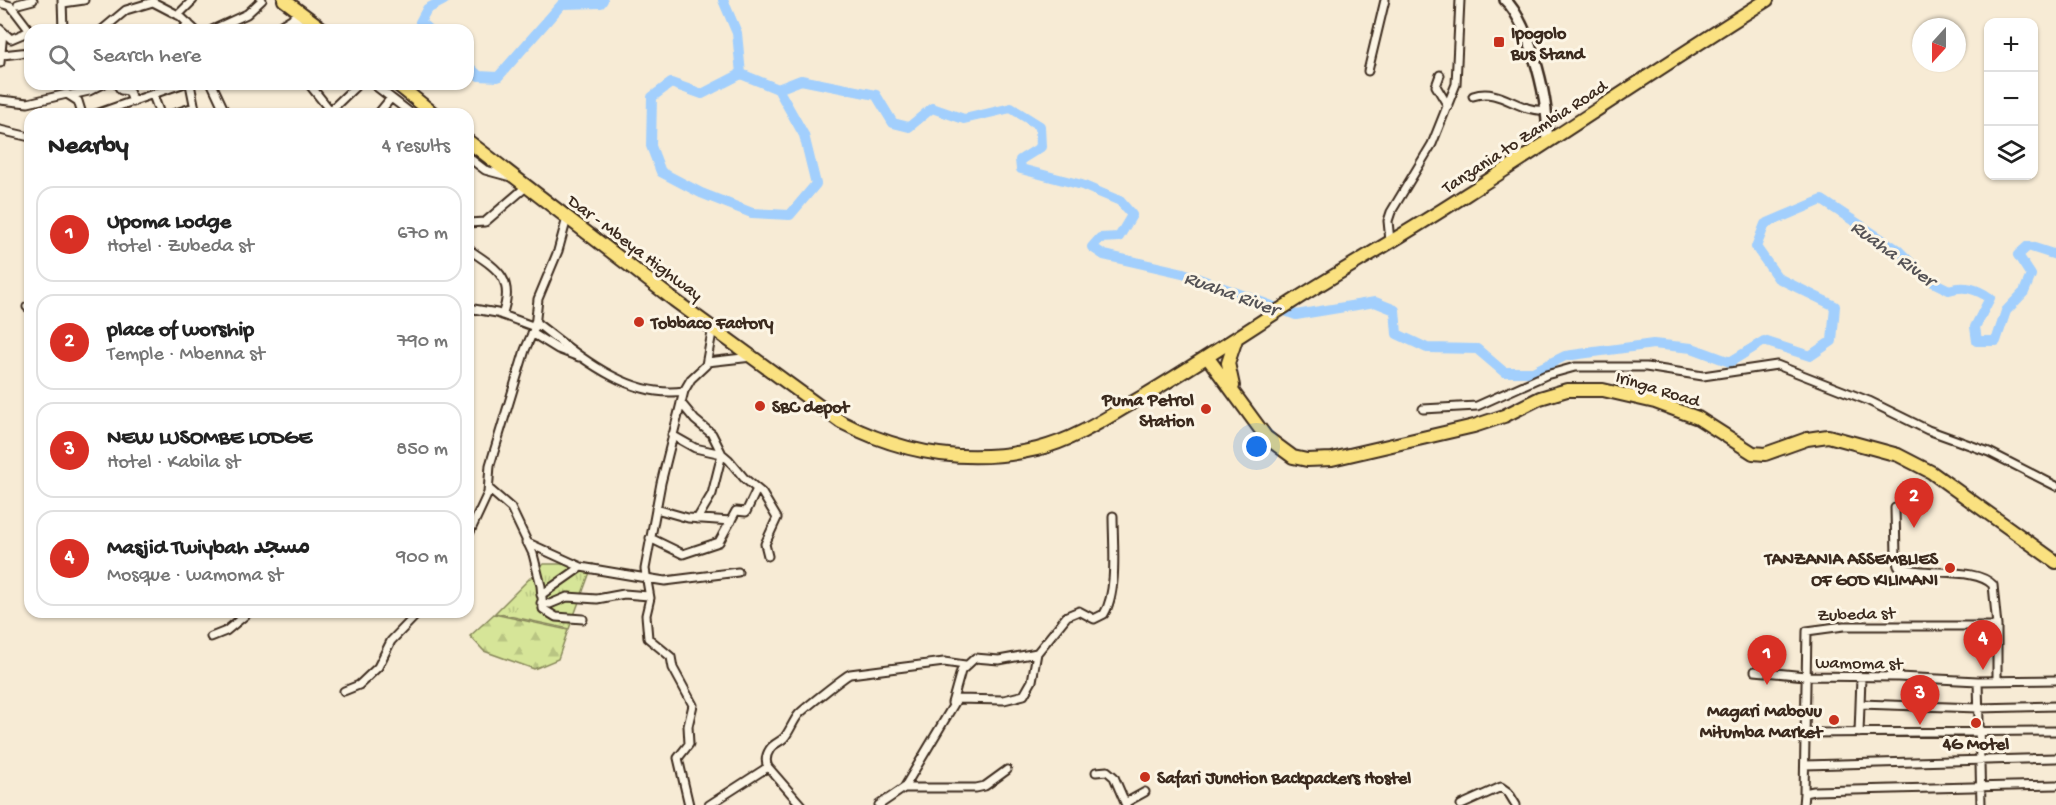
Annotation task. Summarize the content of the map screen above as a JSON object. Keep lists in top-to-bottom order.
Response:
{
  "streets": {
    "highway": ["Tanzania to Zambia Road", "Dar - Mbeya Highway", "Iringa Road"],
    "street": ["Zubeda st", "wamoma st"]
  },
  "crossings": [
    ["Tanzania to Zambia Road", "Dar - Mbeya Highway"],
    ["Zubeda st", "wamoma st"]
  ],
  "water": ["Ruaha River"],
  "places": {
    "transit": ["Ipogolo Bus Stand"],
    "other": [
      "Tobbaco Factory",
      "SBC depot",
      "Puma Petrol Station",
      "TANZANIA ASSEMBLIES OF GOD KILIMANI",
      "Magari Mabovu Mitumba Market",
      "4G Motel",
      "Safari Junction Backpackers Hostel"
    ]
  },
  "north": "bottom",
  "page": {
    "map_buttons": ["+", "−"],
    "search": "Search here",
    "heading": ["Nearby", "4 results"],
    "list": [
      {
        "mark": "1",
        "name": "Upoma Lodge",
        "note": "Hotel · Zubeda st",
        "value": "670 m"
      },
      {
        "mark": "2",
        "name": "place of worship",
        "note": "Temple · Mbenna st",
        "value": "790 m"
      },
      {
        "mark": "3",
        "name": "NEW LUSOMBE LODGE",
        "note": "Hotel · Kabila st",
        "value": "850 m"
      },
      {
        "mark": "4",
        "name": "Masjid Twiybah مسجد",
        "note": "Mosque · wamoma st",
        "value": "900 m"
      }
    ],
    "pins": [
      "2",
      "4",
      "1",
      "3"
    ]
  }
}
